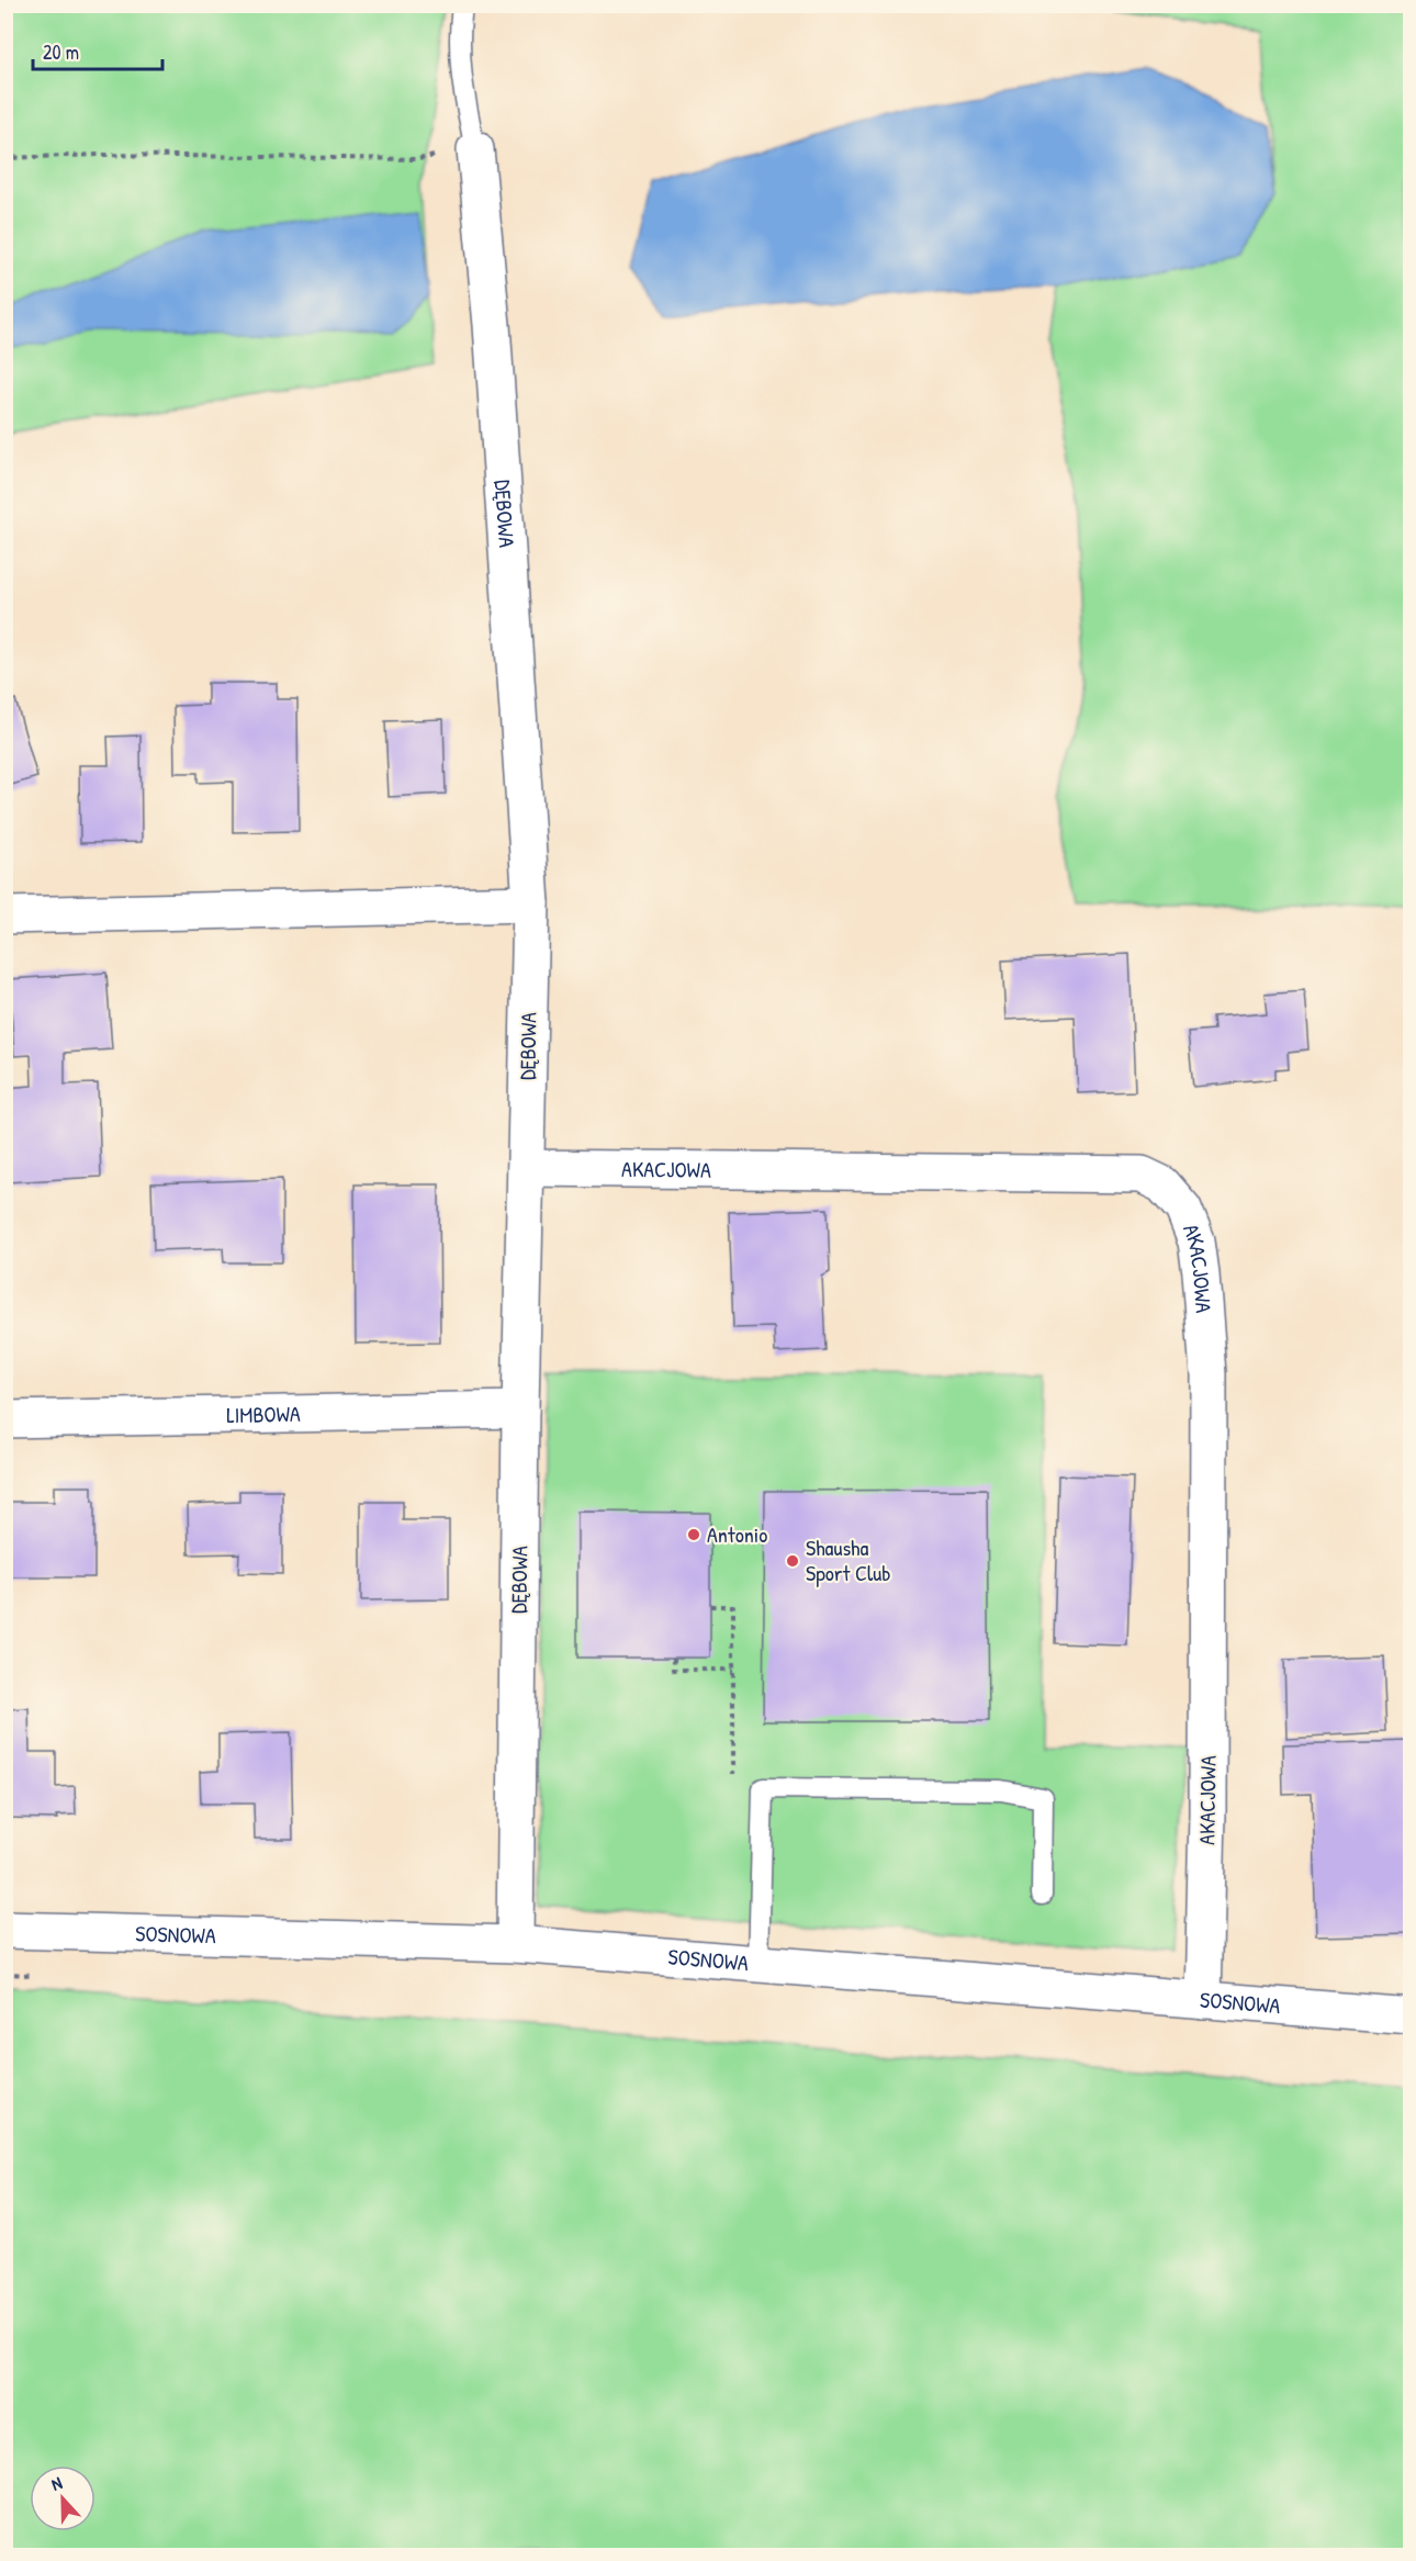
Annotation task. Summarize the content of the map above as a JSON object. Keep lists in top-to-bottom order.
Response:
{
  "streets": {
    "street": [
      "DĘBOWA",
      "AKACJOWA",
      "LIMBOWA",
      "SOSNOWA"
    ]
  },
  "crossings": [
    ["DĘBOWA", "AKACJOWA"],
    ["DĘBOWA", "LIMBOWA"],
    ["DĘBOWA", "SOSNOWA"],
    ["AKACJOWA", "SOSNOWA"]
  ],
  "places": ["Antonio", "Shausha Sport Club"],
  "scale_bar": "20 m",
  "north": "top"
}
